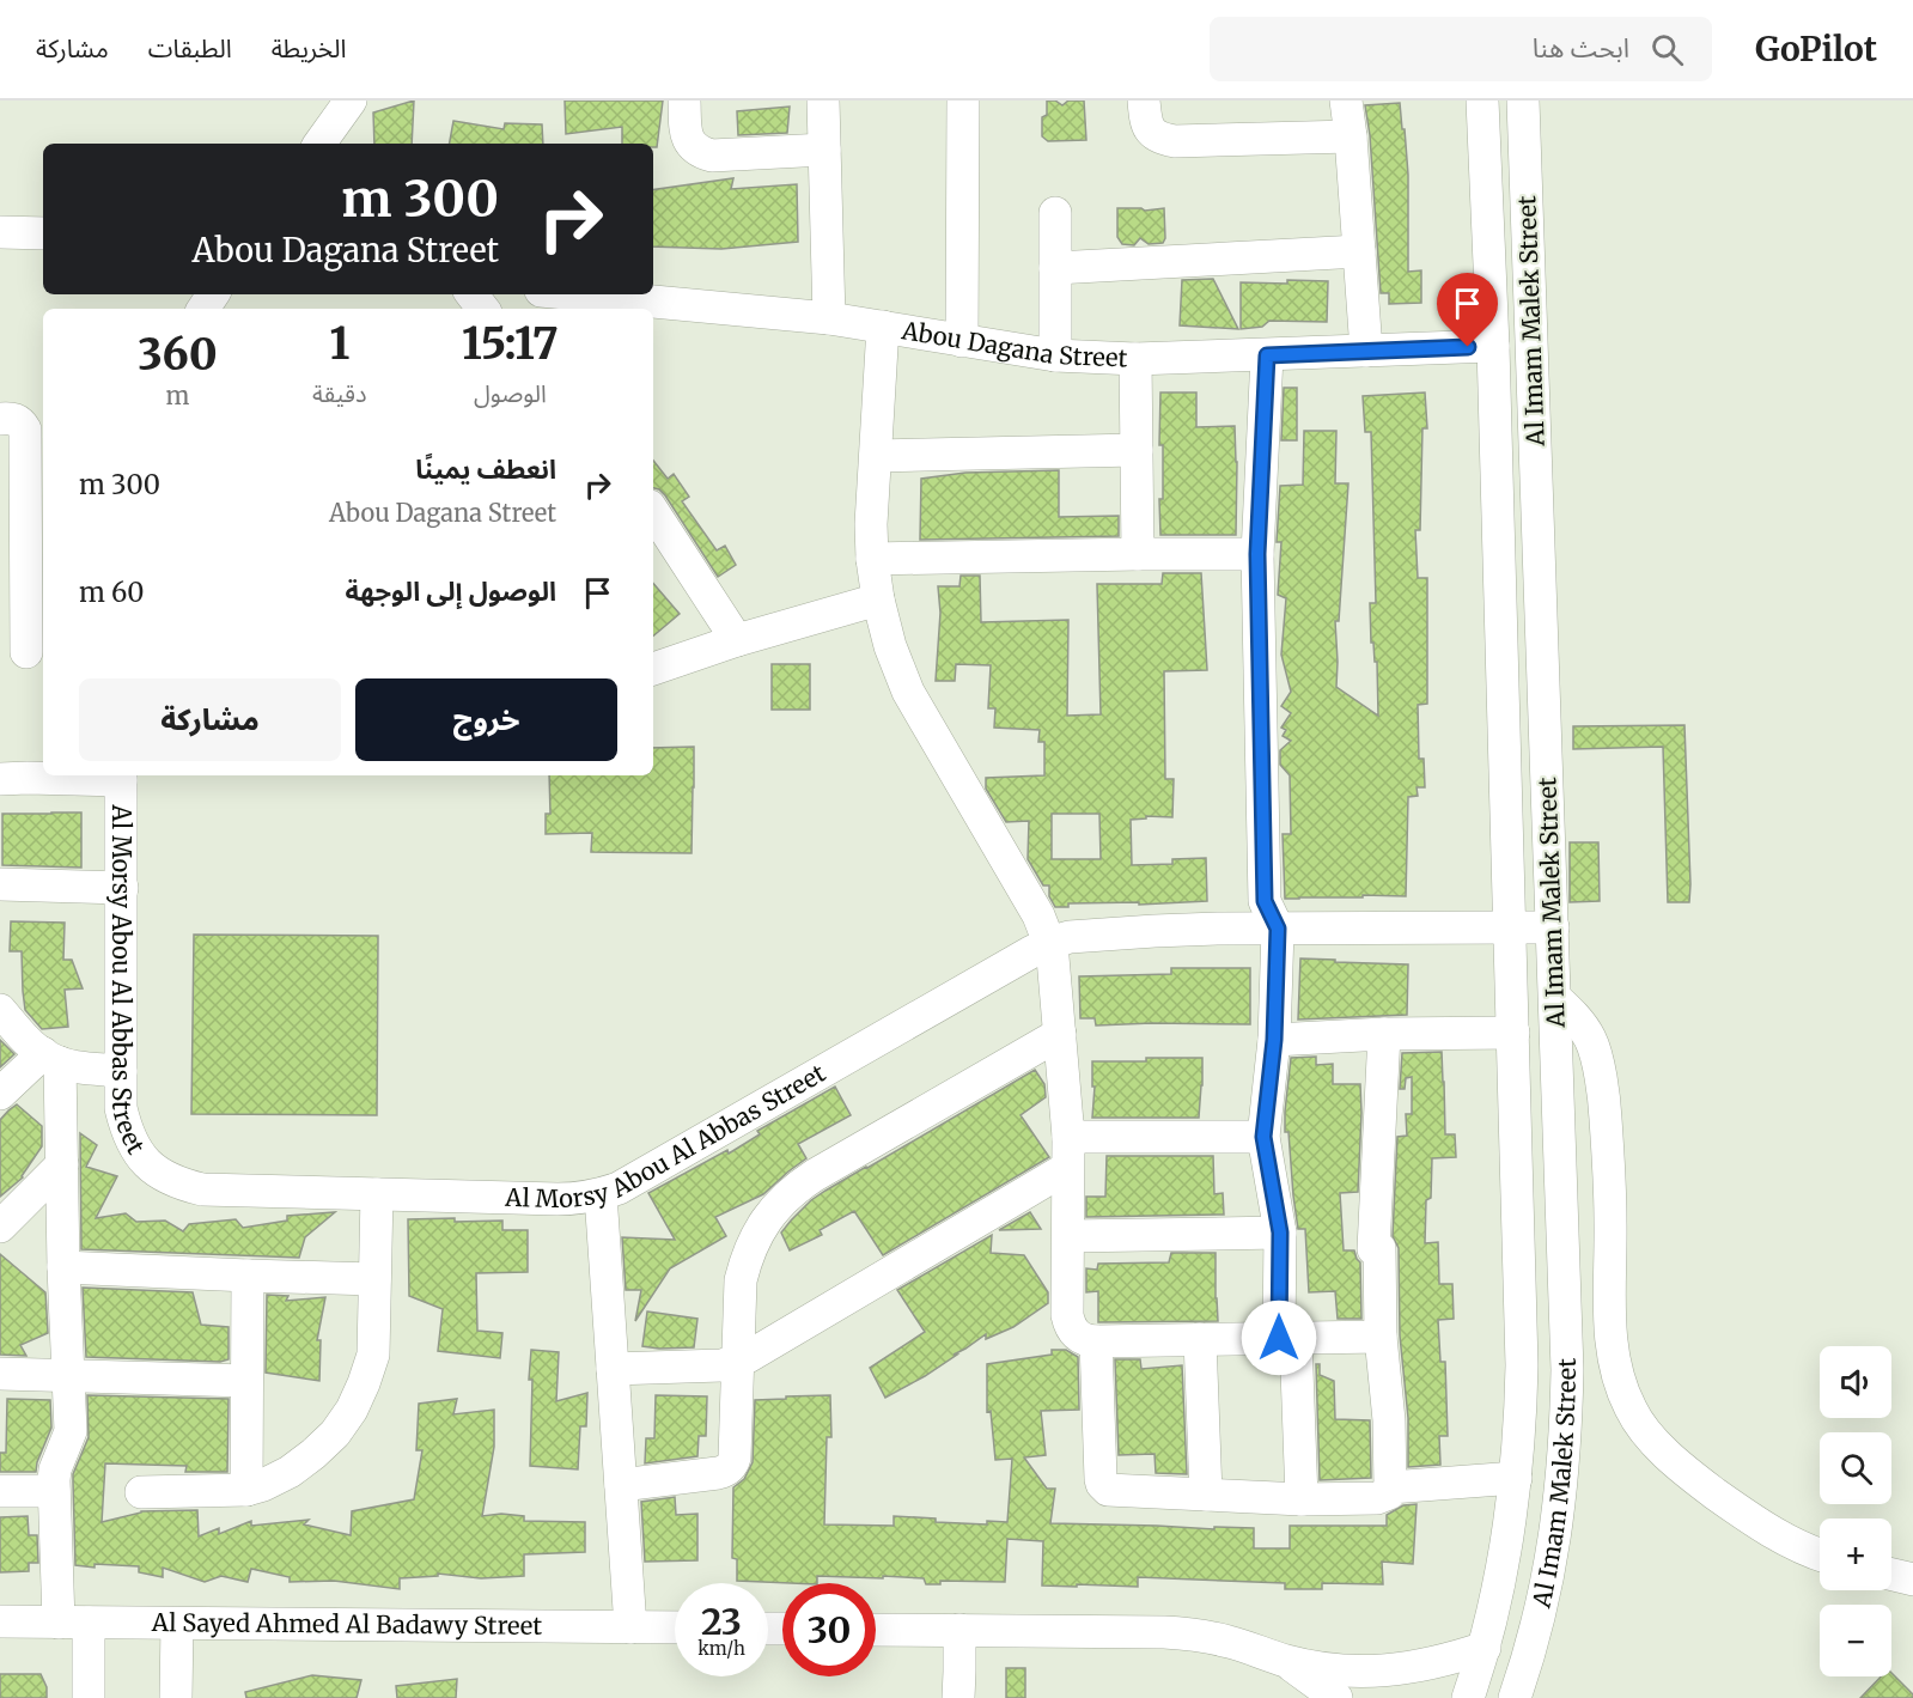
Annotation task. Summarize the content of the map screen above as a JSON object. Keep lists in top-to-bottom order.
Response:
{
  "streets": {
    "street": [
      "Al Imam Malek Street",
      "Abou Dagana Street",
      "Al Morsy Abou Al Abbas Street",
      "Al Sayed Ahmed Al Badawy Street"
    ]
  },
  "crossings": [
    ["Al Imam Malek Street", "Abou Dagana Street"],
    ["Al Imam Malek Street", "Al Morsy Abou Al Abbas Street"]
  ],
  "page": {
    "header": "GoPilot",
    "search": "ابحث هنا",
    "nav": ["الخريطة", "الطبقات", "مشاركة"],
    "turn": ["300 m", "Abou Dagana Street"],
    "eta": [
      "15:17",
      "الوصول",
      "1",
      "دقيقة",
      "360",
      "m"
    ],
    "list": [
      {
        "name": "انعطف يمينًا",
        "note": "Abou Dagana Street",
        "value": "300 m"
      },
      {
        "name": "الوصول إلى الوجهة",
        "value": "60 m"
      }
    ],
    "buttons": ["خروج", "مشاركة"],
    "map_buttons": ["+", "−"],
    "speed": "23 km/h",
    "limit": "30"
  }
}
